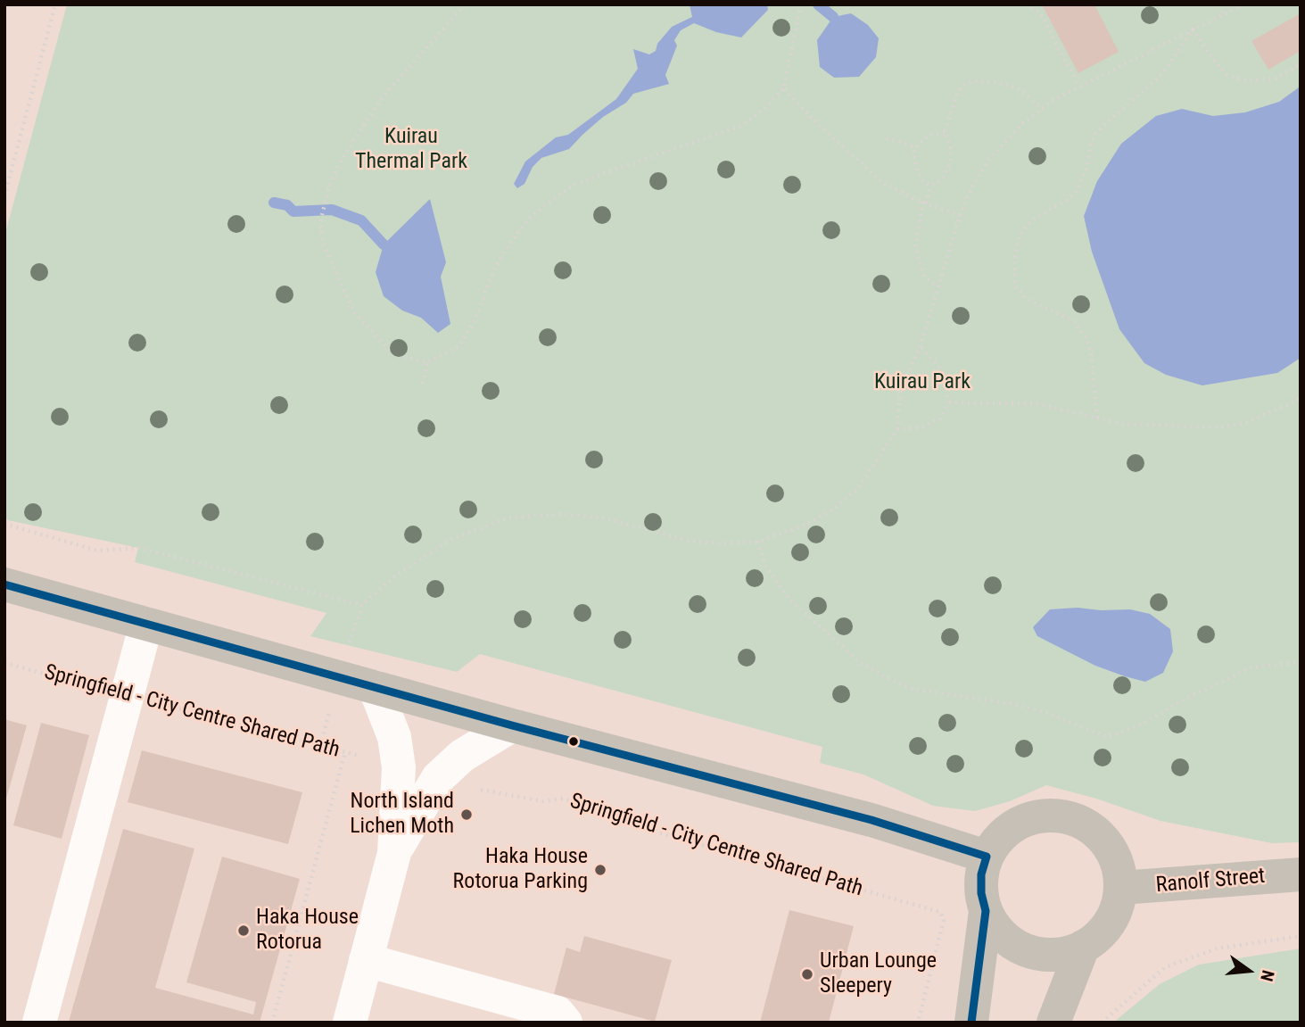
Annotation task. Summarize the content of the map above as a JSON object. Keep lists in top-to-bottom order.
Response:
{
  "streets": {
    "main road": ["Ranolf Street"],
    "path": ["Springfield - City Centre Shared Path"]
  },
  "parks": ["Kuirau Thermal Park", "Kuirau Park"],
  "places": [
    "North Island Lichen Moth",
    "Haka House Rotorua Parking",
    "Haka House Rotorua",
    "Urban Lounge Sleepery"
  ],
  "north": "right"
}
